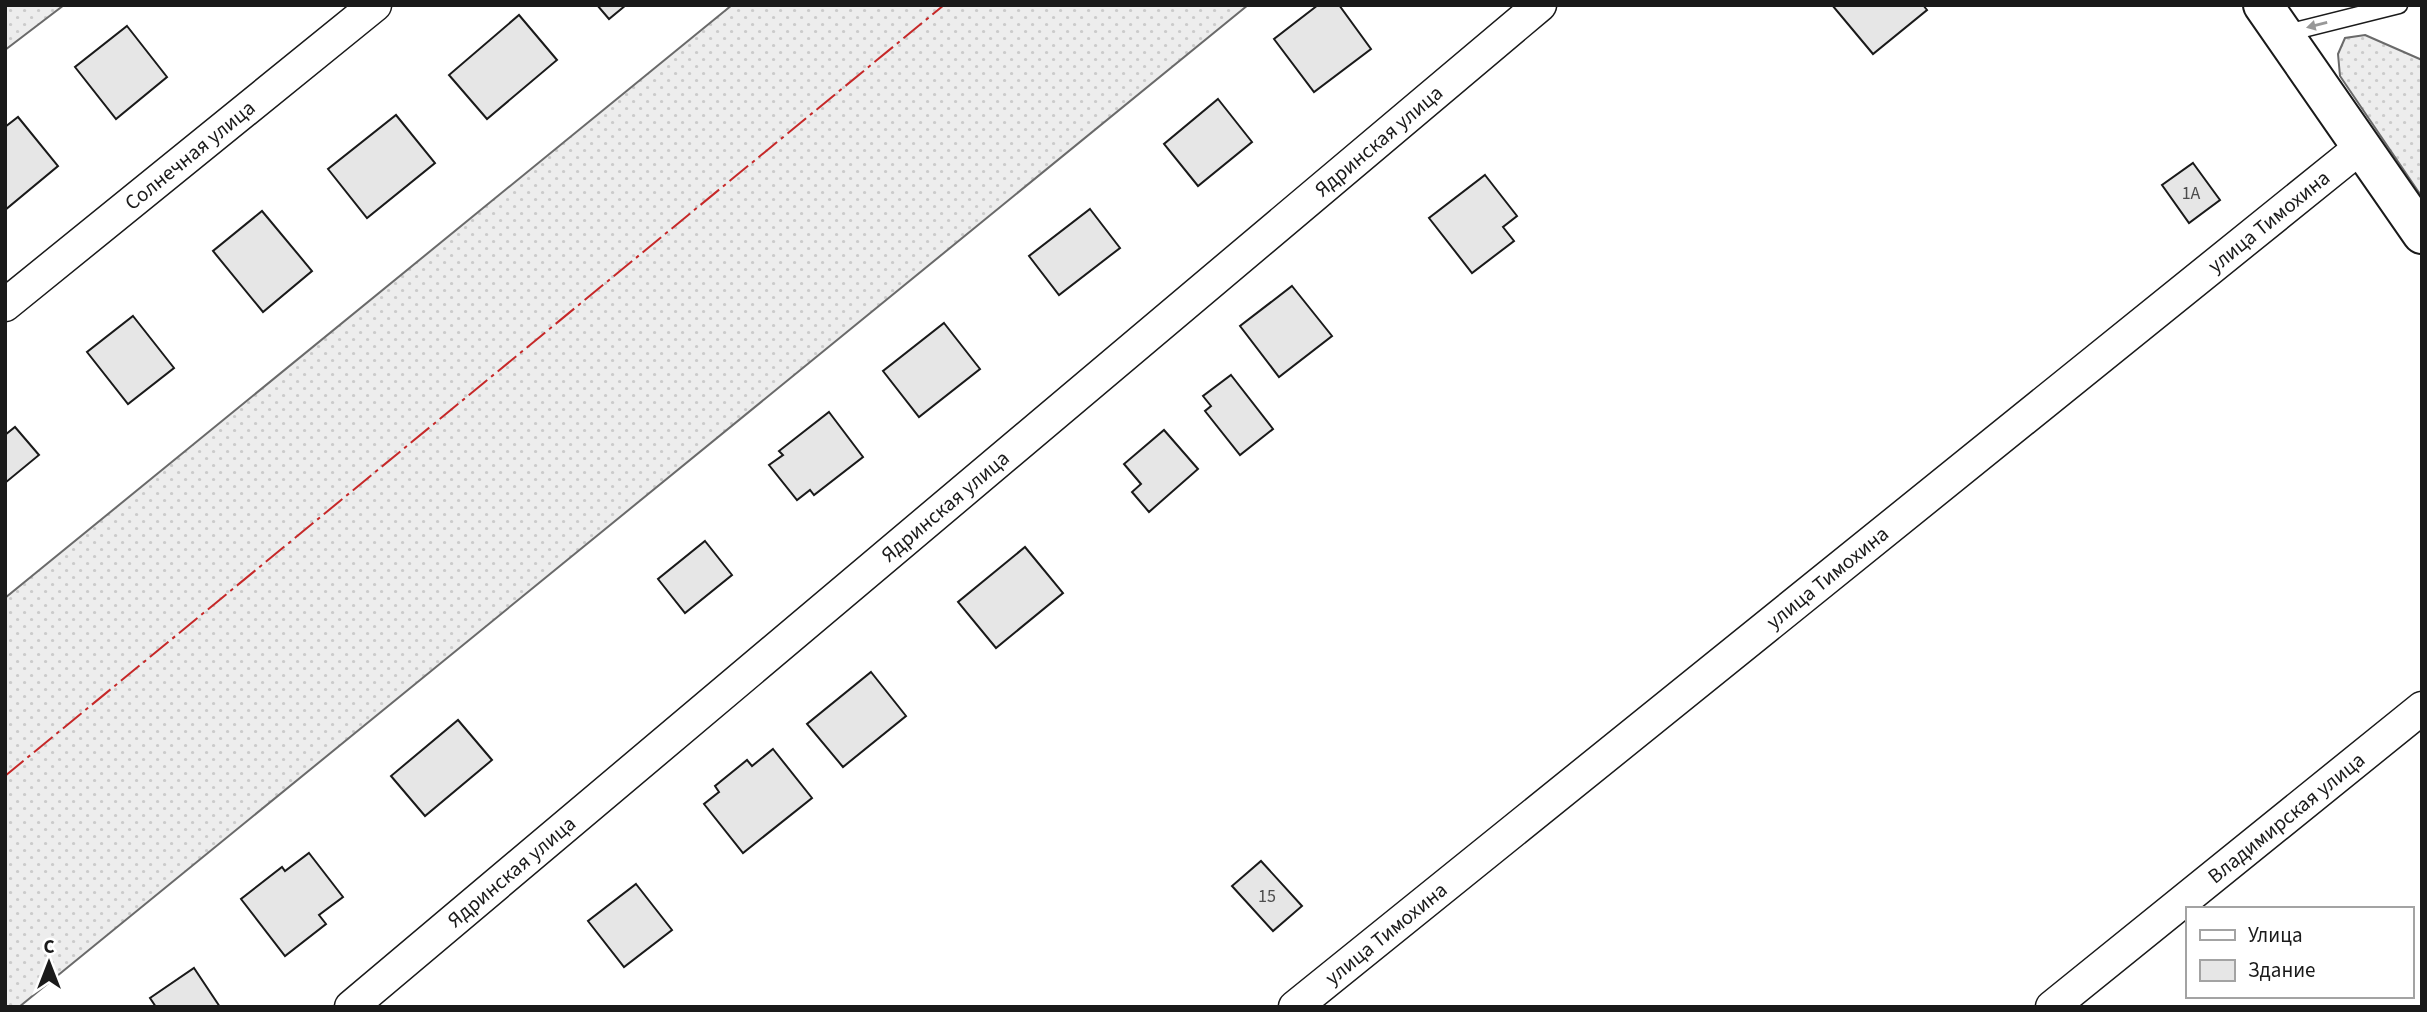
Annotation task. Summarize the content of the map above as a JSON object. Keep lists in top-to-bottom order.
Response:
{
  "streets": {
    "street": [
      "Ядринская улица",
      "Солнечная улица",
      "улица Тимохина",
      "Владимирская улица"
    ]
  },
  "house_numbers": ["1А", "15"],
  "legend": ["Улица", "Здание"],
  "north": "top"
}
